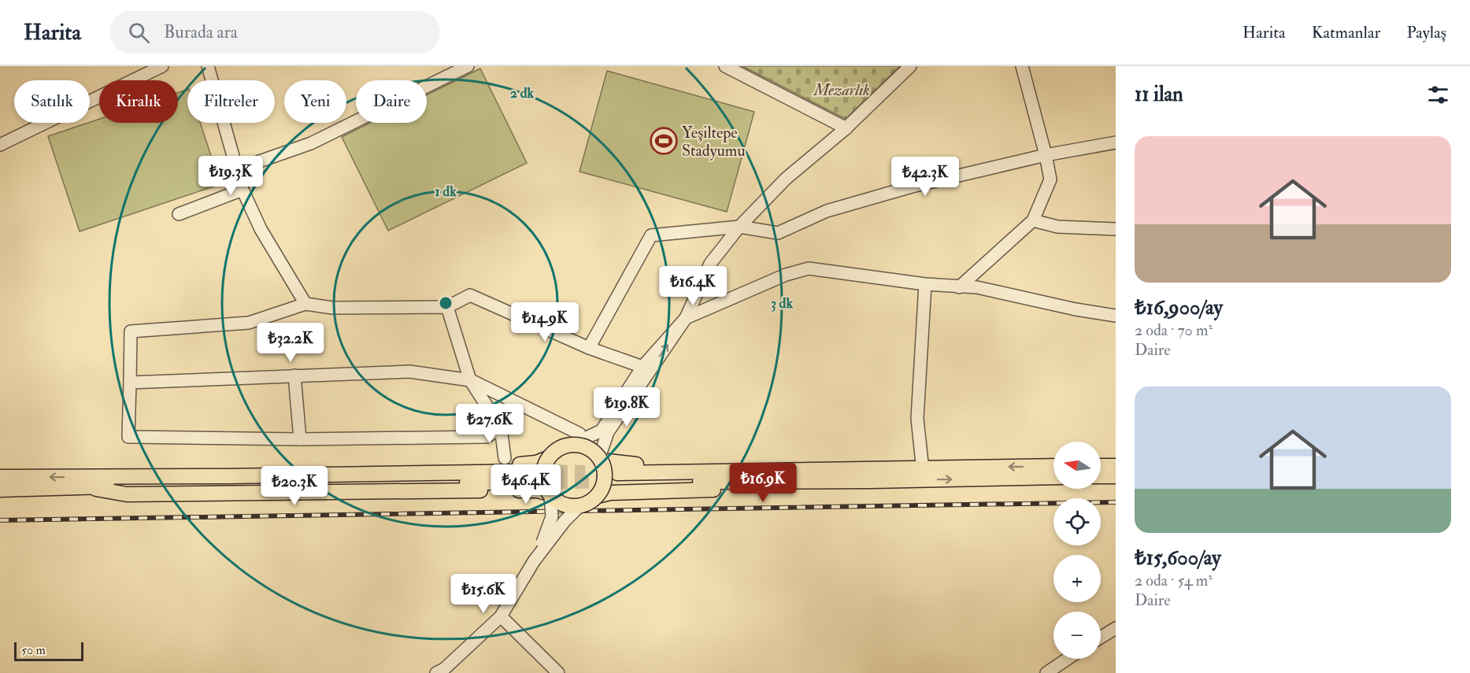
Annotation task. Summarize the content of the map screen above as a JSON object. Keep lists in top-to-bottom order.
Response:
{
  "parks": ["Mezarlık"],
  "places": {
    "sports": ["Yeşiltepe Stadyumu"]
  },
  "scale_bar": "50 m",
  "north": "left",
  "page": {
    "header": "Harita",
    "search": "Burada ara",
    "nav": ["Harita", "Katmanlar", "Paylaş"],
    "heading": "11 ilan",
    "chip": [
      "Satılık",
      "Kiralık",
      "Filtreler",
      "Yeni",
      "Daire"
    ],
    "list": [
      {
        "name": "₺16,900/ay",
        "note": "2 oda · 70 m² · Daire"
      },
      {
        "name": "₺15,600/ay",
        "note": "2 oda · 54 m² · Daire"
      }
    ],
    "price": [
      "₺19.3K",
      "₺42.3K",
      "₺16.4K",
      "₺14.9K",
      "₺32.2K",
      "₺19.8K",
      "₺27.6K",
      "₺16.9K",
      "₺46.4K",
      "₺20.3K",
      "₺15.6K"
    ],
    "map_buttons": ["+", "−"],
    "scale": "50 m"
  },
  "rings": ["2 dk", "1 dk", "3 dk"]
}
